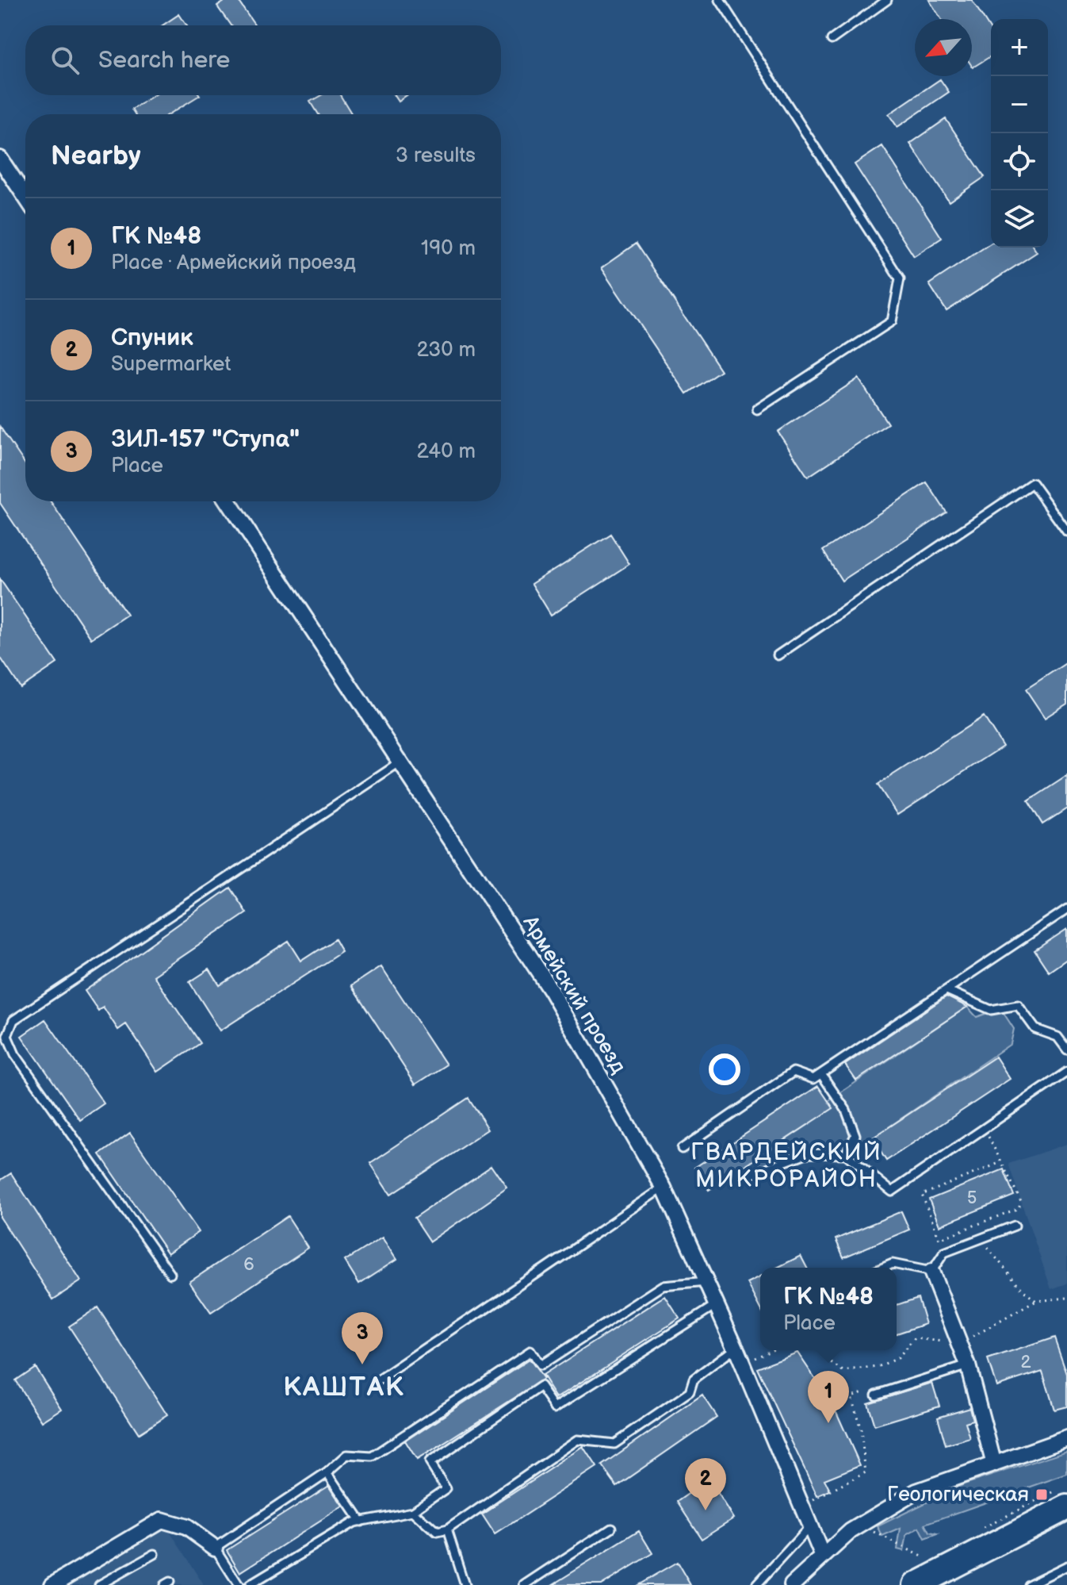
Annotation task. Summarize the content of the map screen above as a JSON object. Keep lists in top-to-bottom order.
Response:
{
  "streets": {
    "street": ["Армейский проезд"]
  },
  "districts": ["ГВАРДЕЙСКИЙ МИКРОРАЙОН", "КАШТАК"],
  "places": {
    "transit": ["Геологическая"]
  },
  "house_numbers": ["5", "6", "2"],
  "north": "bottom left",
  "page": {
    "map_buttons": ["+", "−"],
    "search": "Search here",
    "heading": ["Nearby", "3 results"],
    "list": [
      {
        "mark": "1",
        "name": "ГК №48",
        "note": "Place · Армейский проезд",
        "value": "190 m"
      },
      {
        "mark": "2",
        "name": "Спуник",
        "note": "Supermarket",
        "value": "230 m"
      },
      {
        "mark": "3",
        "name": "ЗИЛ-157 \"Ступа\"",
        "note": "Place",
        "value": "240 m"
      }
    ],
    "popup": ["ГК №48", "Place"],
    "pins": ["3", "1", "2"]
  }
}
